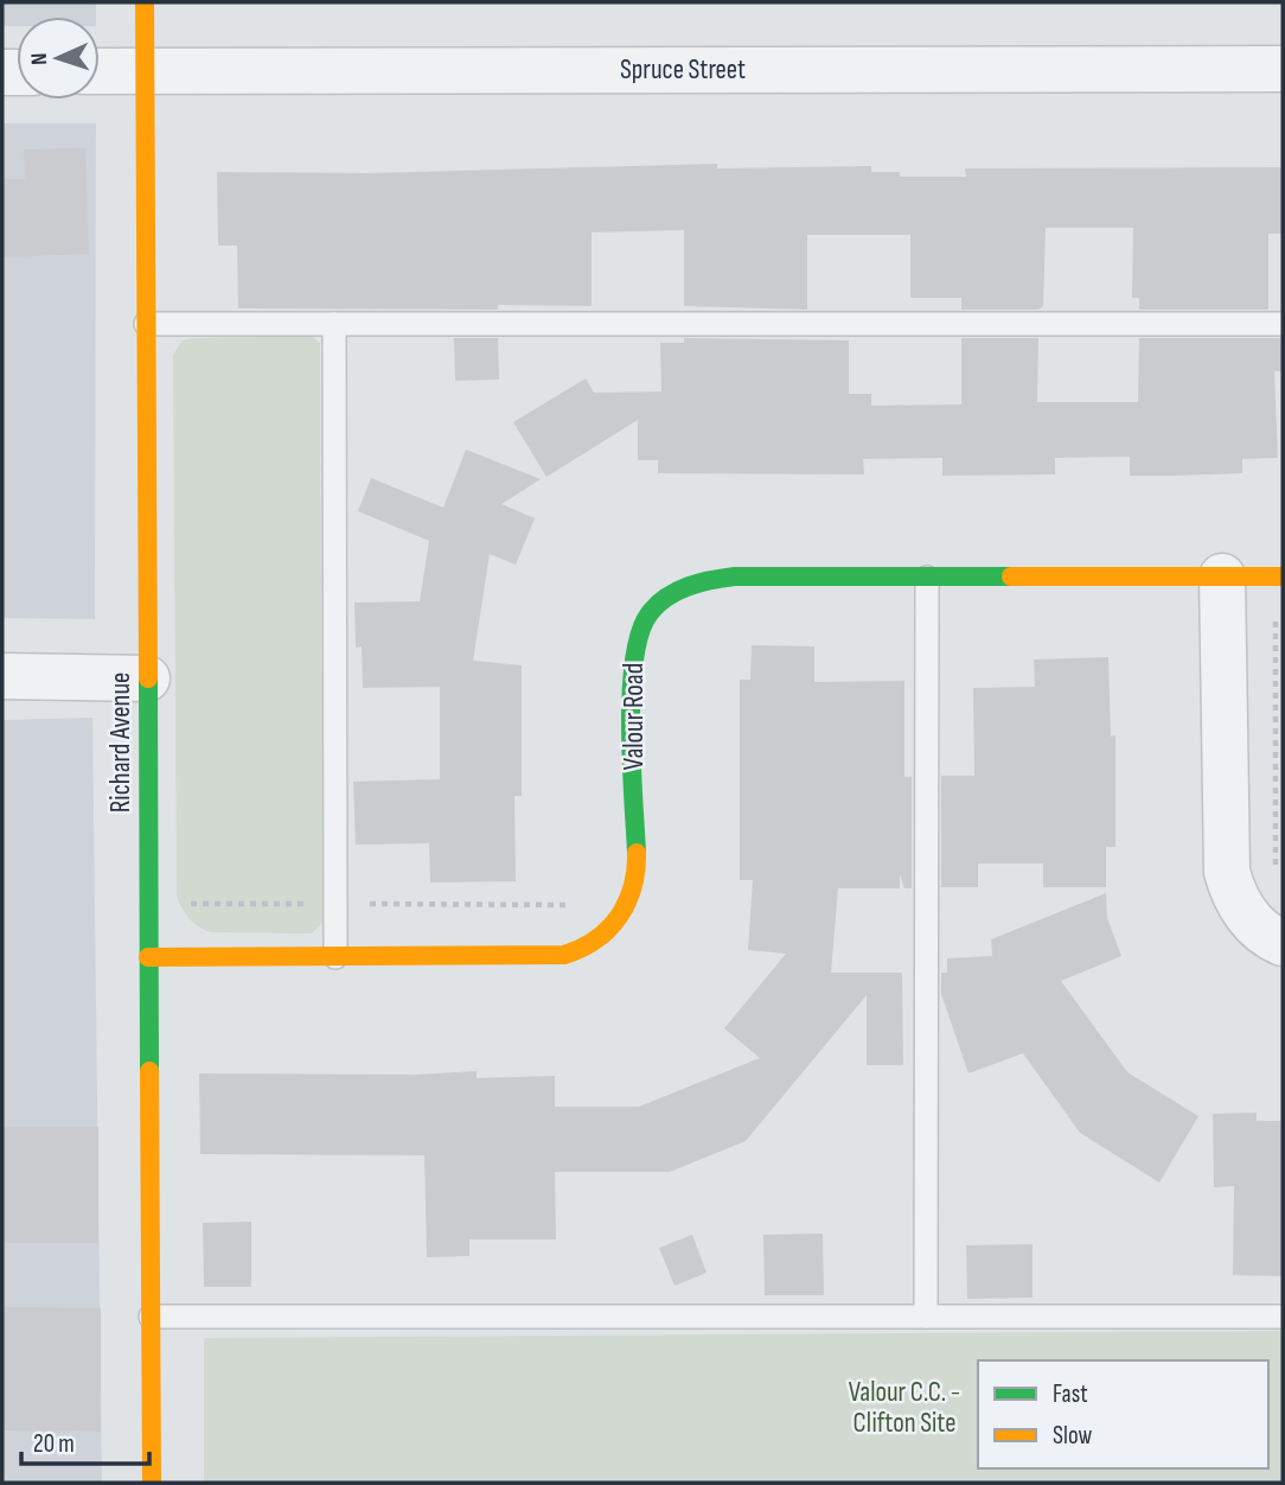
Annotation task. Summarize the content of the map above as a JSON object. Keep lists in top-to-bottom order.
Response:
{
  "streets": {
    "street": ["Spruce Street", "Valour Road", "Richard Avenue"]
  },
  "crossings": [
    ["Spruce Street", "Richard Avenue"],
    ["Valour Road", "Richard Avenue"]
  ],
  "parks": ["Valour C.C. - Clifton Site"],
  "legend": ["Fast", "Slow"],
  "scale_bar": "20 m",
  "north": "left"
}
